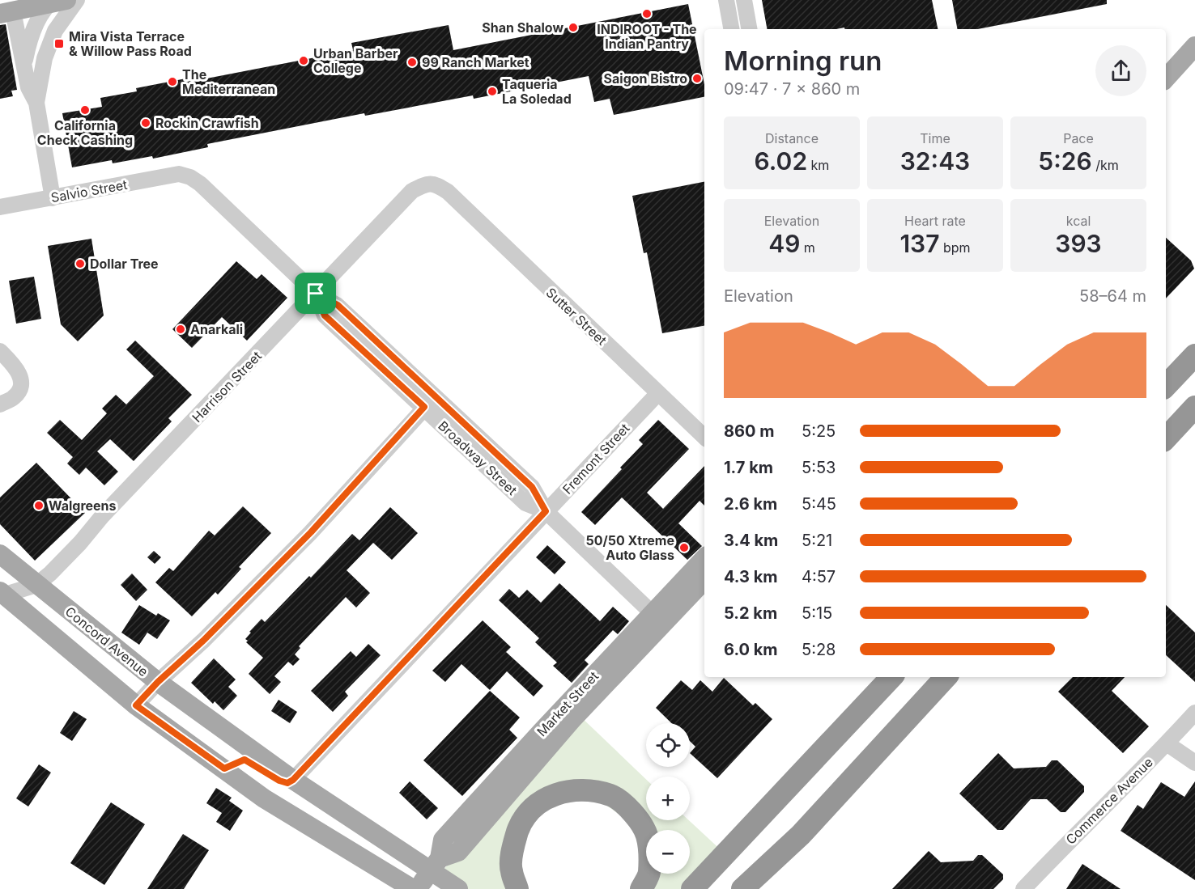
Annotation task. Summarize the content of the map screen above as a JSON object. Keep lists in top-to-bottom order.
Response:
{
  "streets": {
    "main road": ["Concord Avenue", "Market Street"],
    "street": [
      "Salvio Street",
      "Sutter Street",
      "Harrison Street",
      "Broadway Street",
      "Fremont Street",
      "Commerce Avenue"
    ]
  },
  "crossings": [
    ["Salvio Street", "Broadway Street"],
    ["Sutter Street", "Harrison Street"],
    ["Sutter Street", "Fremont Street"],
    ["Harrison Street", "Broadway Street"],
    ["Harrison Street", "Concord Avenue"],
    ["Broadway Street", "Fremont Street"],
    ["Broadway Street", "Market Street"],
    ["Fremont Street", "Concord Avenue"],
    ["Concord Avenue", "Market Street"]
  ],
  "places": {
    "other": [
      "INDIROOT - The Indian Pantry",
      "Shan Shalow",
      "Urban Barber College",
      "99 Ranch Market",
      "Saigon Bistro",
      "The Mediterranean",
      "Taqueria La Soledad",
      "California Check Cashing",
      "Rockin Crawfish",
      "Dollar Tree",
      "Anarkali",
      "Walgreens",
      "50/50 Xtreme Auto Glass"
    ],
    "transit": ["Mira Vista Terrace & Willow Pass Road"]
  },
  "page": {
    "heading": ["Morning run", "09:47 · 7 × 860 m"],
    "stats": [
      ["Distance", "6.02 km"],
      ["Time", "32:43"],
      ["Pace", "5:26 /km"],
      ["Elevation", "49 m"],
      ["Heart rate", "137 bpm"],
      ["kcal", "393"]
    ],
    "chart": ["Elevation", "58–64 m"],
    "list": [
      {
        "name": "860 m",
        "note": "5:25"
      },
      {
        "name": "1.7 km",
        "note": "5:53"
      },
      {
        "name": "2.6 km",
        "note": "5:45"
      },
      {
        "name": "3.4 km",
        "note": "5:21"
      },
      {
        "name": "4.3 km",
        "note": "4:57"
      },
      {
        "name": "5.2 km",
        "note": "5:15"
      },
      {
        "name": "6.0 km",
        "note": "5:28"
      }
    ],
    "map_buttons": ["+", "−"]
  }
}
